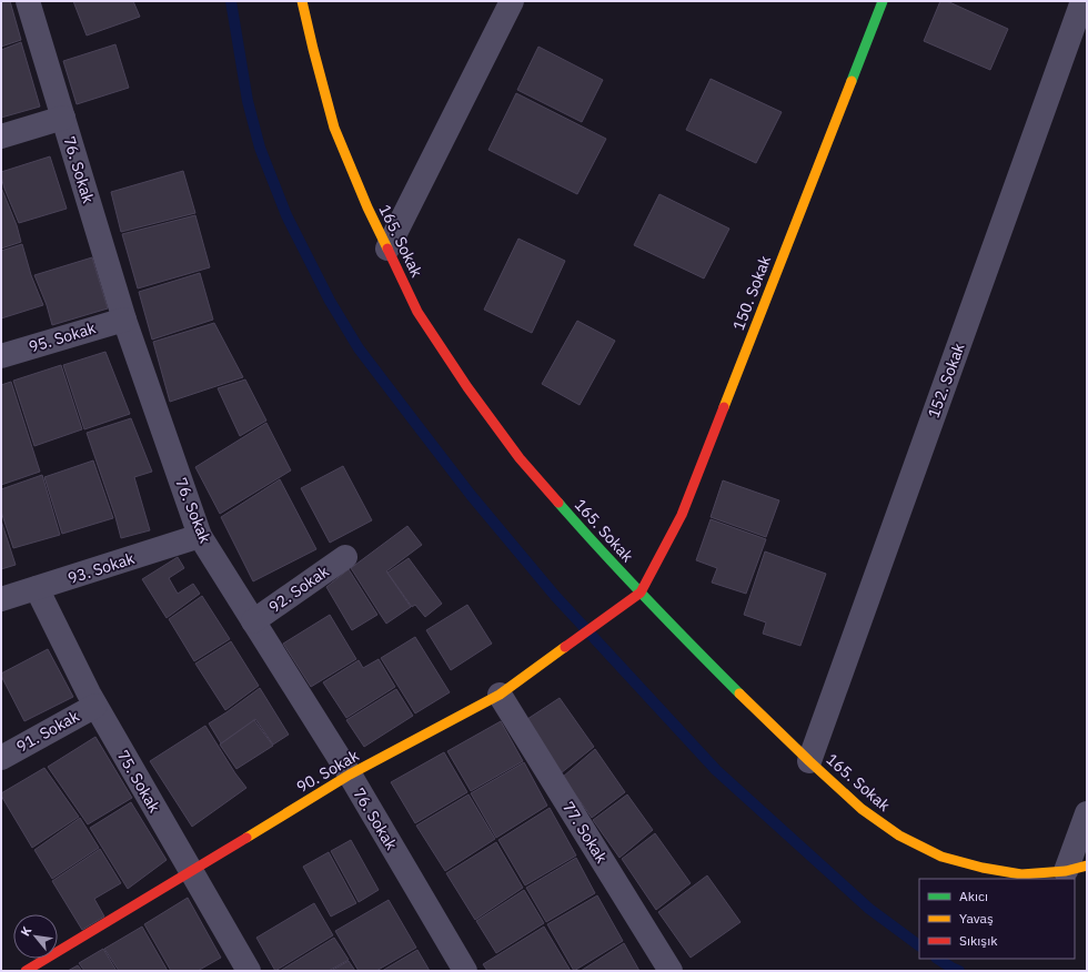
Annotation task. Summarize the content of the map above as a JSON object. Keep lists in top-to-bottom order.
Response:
{
  "streets": {
    "street": [
      "76. Sokak",
      "165. Sokak",
      "150. Sokak",
      "95. Sokak",
      "152. Sokak",
      "93. Sokak",
      "92. Sokak",
      "91. Sokak",
      "90. Sokak",
      "75. Sokak",
      "77. Sokak"
    ]
  },
  "crossings": [
    ["76. Sokak", "95. Sokak"],
    ["76. Sokak", "93. Sokak"],
    ["76. Sokak", "92. Sokak"],
    ["76. Sokak", "90. Sokak"],
    ["165. Sokak", "150. Sokak"],
    ["165. Sokak", "152. Sokak"],
    ["165. Sokak", "90. Sokak"],
    ["150. Sokak", "90. Sokak"],
    ["93. Sokak", "75. Sokak"],
    ["91. Sokak", "75. Sokak"],
    ["90. Sokak", "75. Sokak"],
    ["90. Sokak", "77. Sokak"]
  ],
  "legend": ["Akıcı", "Yavaş", "Sıkışık"],
  "north": "top left"
}
